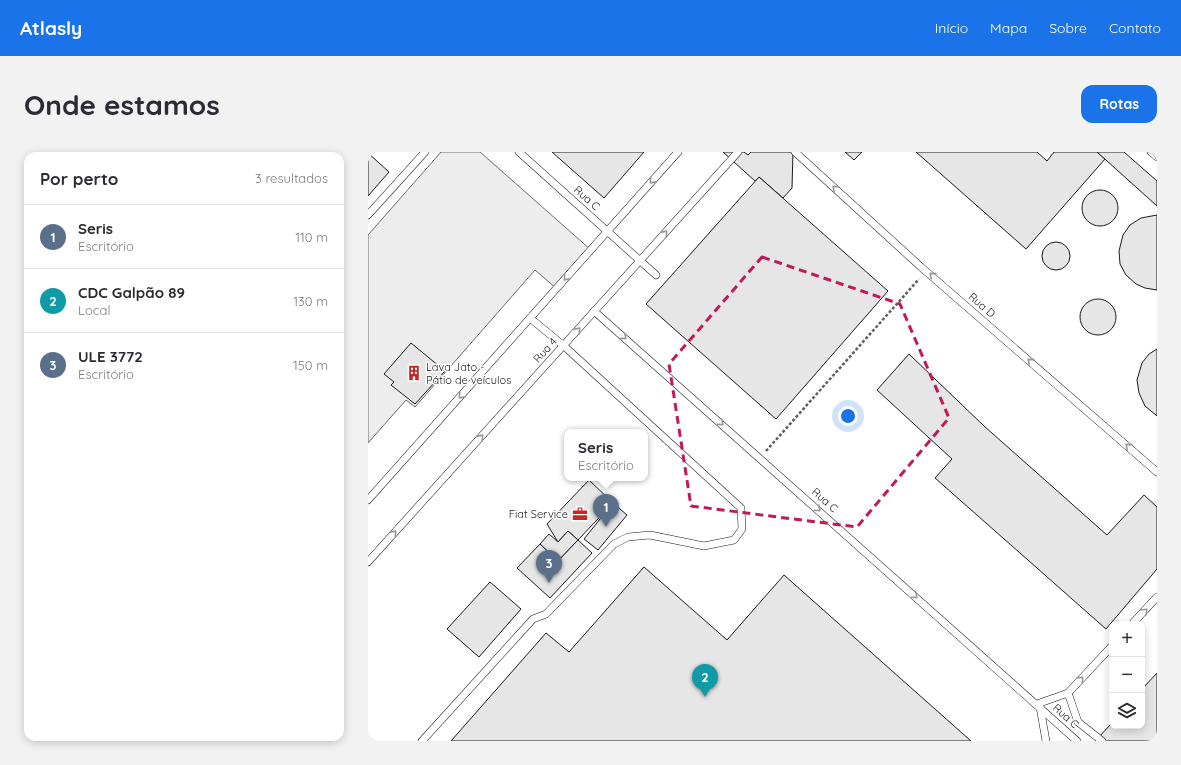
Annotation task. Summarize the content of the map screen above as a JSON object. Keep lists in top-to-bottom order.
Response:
{
  "streets": {
    "lane": ["Rua C", "Rua D", "Rua 4"]
  },
  "crossings": [
    ["Rua C", "Rua 4"]
  ],
  "one_way": ["Rua C", "Rua D"],
  "places": {
    "building": ["Lava Jato - Pátio de veículos"],
    "office": ["Fiat Service"]
  },
  "page": {
    "header": "Atlasly",
    "nav": [
      "Início",
      "Mapa",
      "Sobre",
      "Contato"
    ],
    "buttons": "Rotas",
    "title": "Onde estamos",
    "heading": ["Por perto", "3 resultados"],
    "list": [
      {
        "mark": "1",
        "name": "Seris",
        "note": "Escritório",
        "value": "110 m"
      },
      {
        "mark": "2",
        "name": "CDC Galpão 89",
        "note": "Local",
        "value": "130 m"
      },
      {
        "mark": "3",
        "name": "ULE 3772",
        "note": "Escritório",
        "value": "150 m"
      }
    ],
    "popup": ["Seris", "Escritório"],
    "pins": ["1", "3", "2"],
    "map_buttons": ["+", "−"]
  }
}
